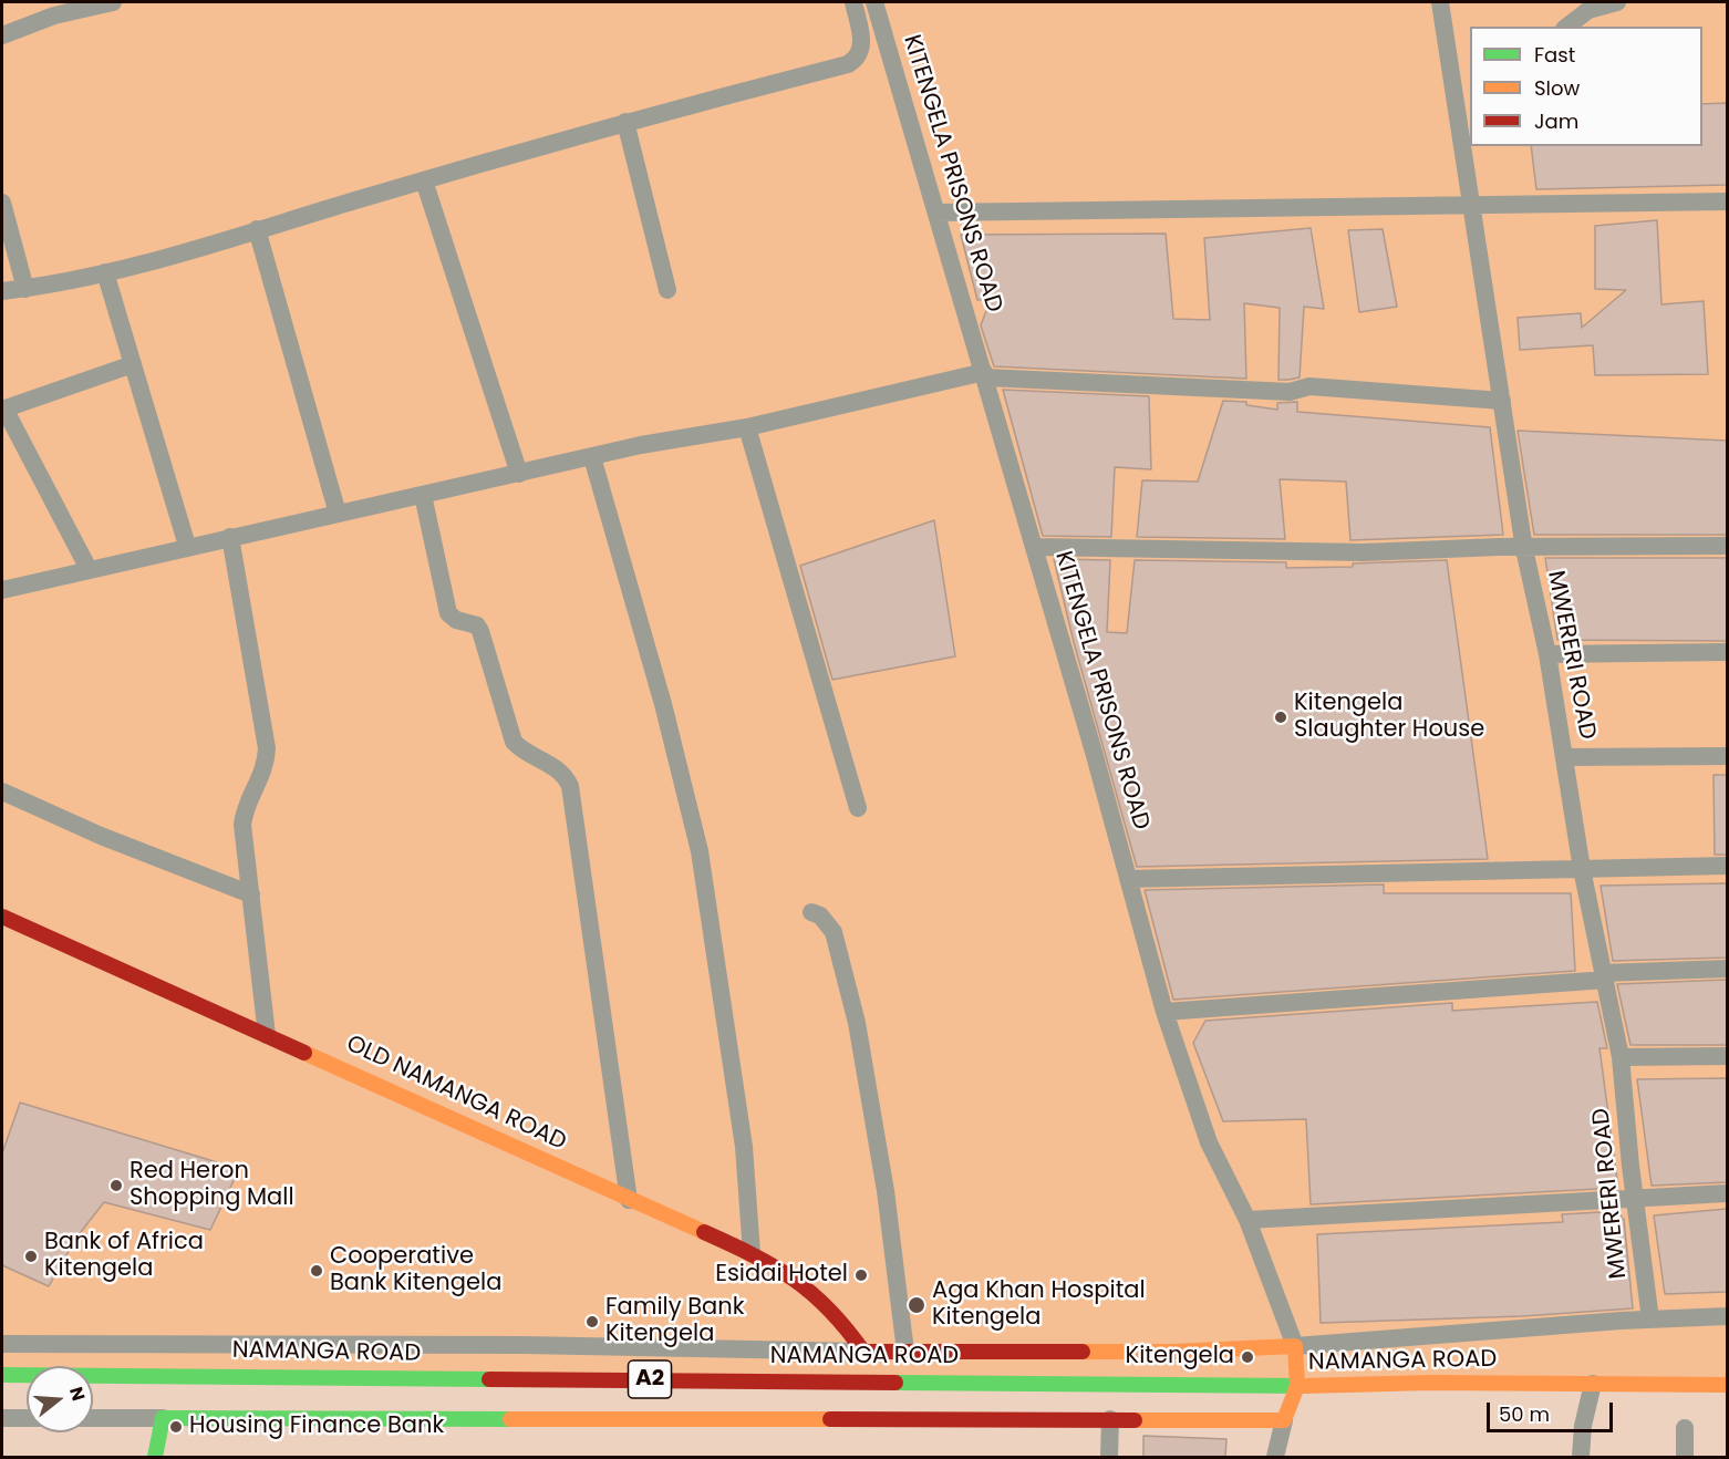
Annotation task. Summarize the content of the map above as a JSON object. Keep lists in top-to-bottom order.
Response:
{
  "streets": {
    "main road": [
      "KITENGELA PRISONS ROAD",
      "OLD NAMANGA ROAD",
      "NAMANGA ROAD",
      "A2"
    ],
    "street": ["MWERERI ROAD"]
  },
  "crossings": [
    ["KITENGELA PRISONS ROAD", "NAMANGA ROAD"]
  ],
  "places": [
    "Kitengela Slaughter House",
    "Red Heron Shopping Mall",
    "Bank of Africa Kitengela",
    "Cooperative Bank Kitengela",
    "Esidai Hotel",
    "Aga Khan Hospital Kitengela",
    "Family Bank Kitengela",
    "Kitengela",
    "Housing Finance Bank"
  ],
  "legend": ["Fast", "Slow", "Jam"],
  "scale_bar": "50 m",
  "north": "right"
}
